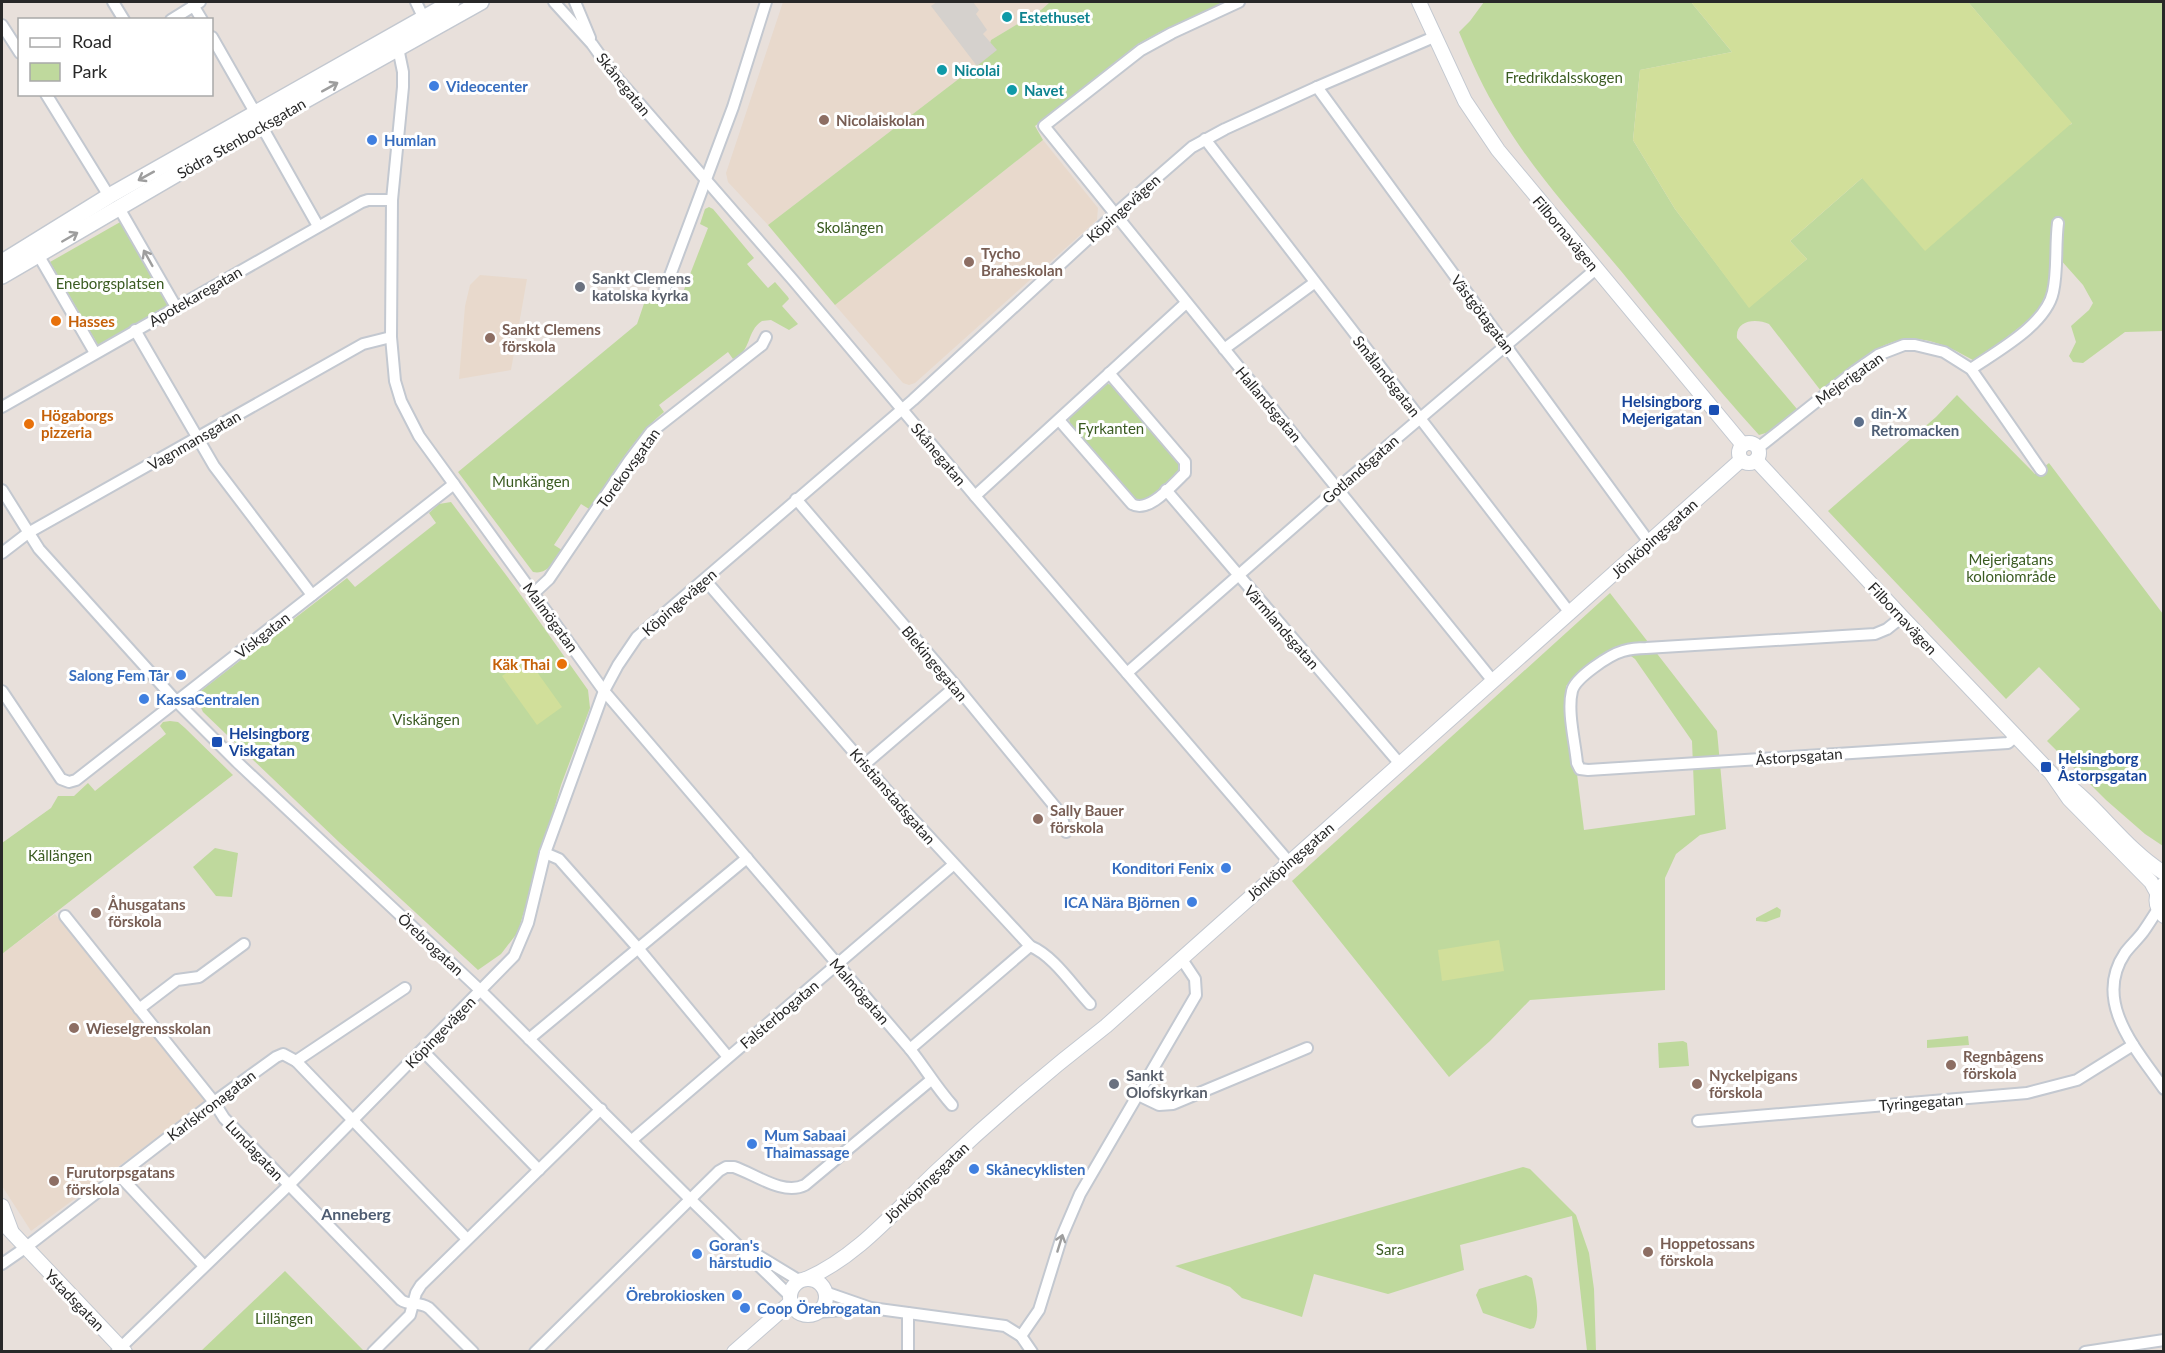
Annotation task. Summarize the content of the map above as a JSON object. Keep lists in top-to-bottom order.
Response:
{
  "streets": {
    "main road": ["Södra Stenbocksgatan"],
    "street": [
      "Skånegatan",
      "Köpingevägen",
      "Filbornavägen",
      "Apotekaregatan",
      "Västgötagatan",
      "Smålandsgatan",
      "Mejerigatan",
      "Hallandsgatan",
      "Vagnmansgatan",
      "Torekovsgatan",
      "Gotlandsgatan",
      "Jönköpingsgatan",
      "Malmögatan",
      "Värmlandsgatan",
      "Viskgatan",
      "Blekingegatan",
      "Åstorpsgatan",
      "Kristianstadsgatan",
      "Örebrogatan",
      "Falsterbogatan",
      "Tyringegatan",
      "Karlskronagatan",
      "Lundagatan",
      "Ystadsgatan"
    ]
  },
  "crossings": [
    ["Skånegatan", "Köpingevägen"],
    ["Skånegatan", "Gotlandsgatan"],
    ["Skånegatan", "Jönköpingsgatan"],
    ["Södra Stenbocksgatan", "Malmögatan"],
    ["Köpingevägen", "Filbornavägen"],
    ["Köpingevägen", "Västgötagatan"],
    ["Köpingevägen", "Smålandsgatan"],
    ["Köpingevägen", "Hallandsgatan"],
    ["Köpingevägen", "Malmögatan"],
    ["Köpingevägen", "Blekingegatan"],
    ["Köpingevägen", "Kristianstadsgatan"],
    ["Köpingevägen", "Örebrogatan"],
    ["Köpingevägen", "Lundagatan"],
    ["Köpingevägen", "Ystadsgatan"],
    ["Filbornavägen", "Mejerigatan"],
    ["Filbornavägen", "Gotlandsgatan"],
    ["Filbornavägen", "Jönköpingsgatan"],
    ["Filbornavägen", "Åstorpsgatan"],
    ["Apotekaregatan", "Malmögatan"],
    ["Västgötagatan", "Gotlandsgatan"],
    ["Västgötagatan", "Jönköpingsgatan"],
    ["Smålandsgatan", "Gotlandsgatan"],
    ["Smålandsgatan", "Jönköpingsgatan"],
    ["Mejerigatan", "Jönköpingsgatan"],
    ["Hallandsgatan", "Gotlandsgatan"],
    ["Hallandsgatan", "Jönköpingsgatan"],
    ["Vagnmansgatan", "Malmögatan"],
    ["Vagnmansgatan", "Örebrogatan"],
    ["Torekovsgatan", "Malmögatan"],
    ["Gotlandsgatan", "Värmlandsgatan"],
    ["Jönköpingsgatan", "Värmlandsgatan"],
    ["Jönköpingsgatan", "Örebrogatan"],
    ["Malmögatan", "Viskgatan"],
    ["Malmögatan", "Falsterbogatan"],
    ["Viskgatan", "Örebrogatan"],
    ["Kristianstadsgatan", "Falsterbogatan"],
    ["Örebrogatan", "Falsterbogatan"],
    ["Karlskronagatan", "Lundagatan"],
    ["Karlskronagatan", "Ystadsgatan"]
  ],
  "districts": ["Anneberg"],
  "parks": [
    "Fredrikdalsskogen",
    "Skolängen",
    "Eneborgsplatsen",
    "Fyrkanten",
    "Munkängen",
    "Mejerigatans koloniområde",
    "Viskängen",
    "Källängen",
    "Sara",
    "Lillängen"
  ],
  "places": {
    "other": [
      "Estethuset",
      "Nicolai",
      "Videocenter",
      "Navet",
      "Nicolaiskolan",
      "Humlan",
      "Tycho Braheskolan",
      "Sankt Clemens katolska kyrka",
      "Hasses",
      "Sankt Clemens förskola",
      "din-X Retromacken",
      "Högaborgs pizzeria",
      "Käk Thai",
      "Salong Fem Tår",
      "KassaCentralen",
      "Sally Bauer förskola",
      "Konditori Fenix",
      "ICA Nära Björnen",
      "Åhusgatans förskola",
      "Wieselgrensskolan",
      "Regnbågens förskola",
      "Sankt Olofskyrkan",
      "Nyckelpigans förskola",
      "Mum Sabaai Thaimassage",
      "Skånecyklisten",
      "Furutorpsgatans förskola",
      "Hoppetossans förskola",
      "Goran's hårstudio",
      "Örebrokiosken",
      "Coop Örebrogatan"
    ],
    "transit": ["Helsingborg Mejerigatan", "Helsingborg Viskgatan", "Helsingborg Åstorpsgatan"]
  },
  "legend": ["Road", "Park"]
}
